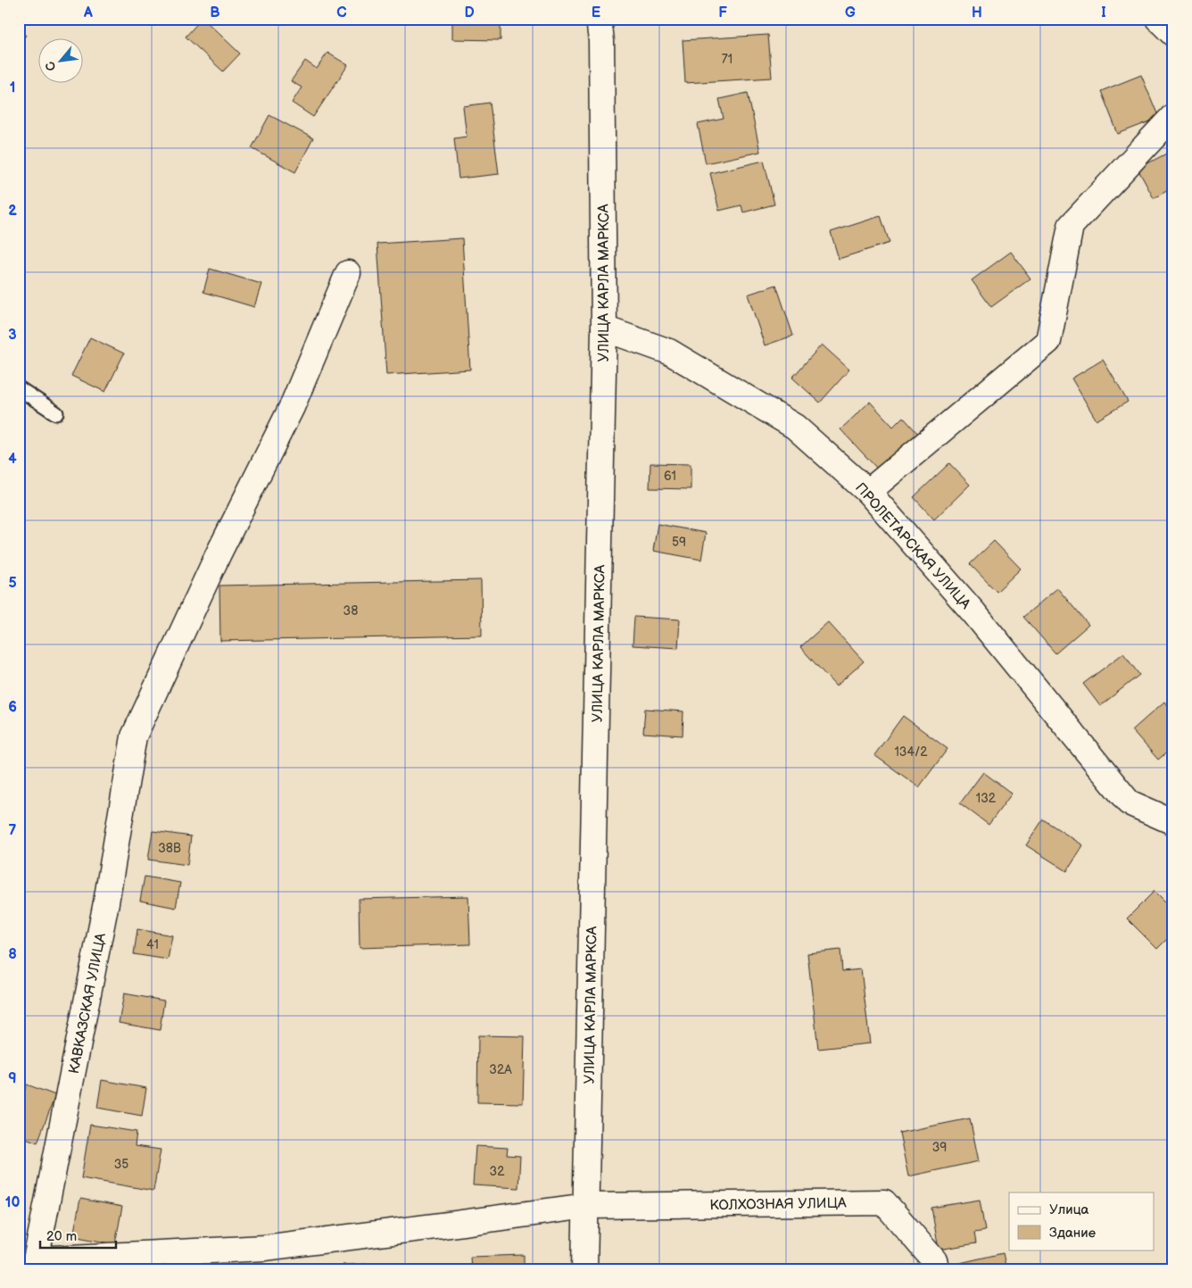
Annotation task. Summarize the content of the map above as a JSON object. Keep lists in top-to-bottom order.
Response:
{
  "streets": {
    "street": [
      "УЛИЦА КАРЛА МАРКСА",
      "ПРОЛЕТАРСКАЯ УЛИЦА",
      "КАВКАЗСКАЯ УЛИЦА",
      "КОЛХОЗНАЯ УЛИЦА"
    ]
  },
  "crossings": [
    ["УЛИЦА КАРЛА МАРКСА", "ПРОЛЕТАРСКАЯ УЛИЦА"],
    ["УЛИЦА КАРЛА МАРКСА", "КОЛХОЗНАЯ УЛИЦА"],
    ["КАВКАЗСКАЯ УЛИЦА", "КОЛХОЗНАЯ УЛИЦА"]
  ],
  "house_numbers": [
    "71",
    "61",
    "59",
    "38",
    "134/2",
    "132",
    "38В",
    "41",
    "32А",
    "39",
    "35",
    "32"
  ],
  "legend": ["Улица", "Здание"],
  "scale_bar": "20 m",
  "north": "bottom left",
  "grid": {
    "columns": [
      "A",
      "B",
      "C",
      "D",
      "E",
      "F",
      "G",
      "H",
      "I"
    ],
    "rows": [
      "1",
      "2",
      "3",
      "4",
      "5",
      "6",
      "7",
      "8",
      "9",
      "10"
    ]
  }
}
